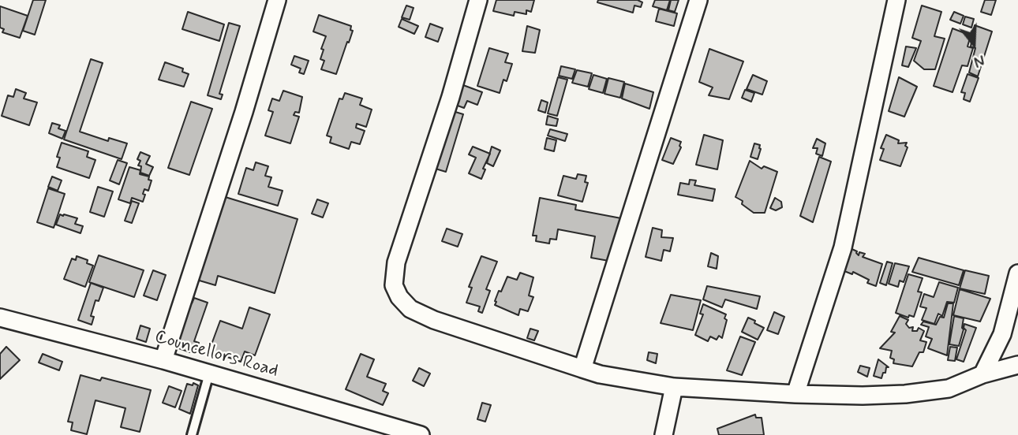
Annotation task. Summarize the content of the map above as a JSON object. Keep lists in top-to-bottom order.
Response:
{
  "streets": {
    "street": ["Councellors Road"]
  },
  "north": "bottom"
}
